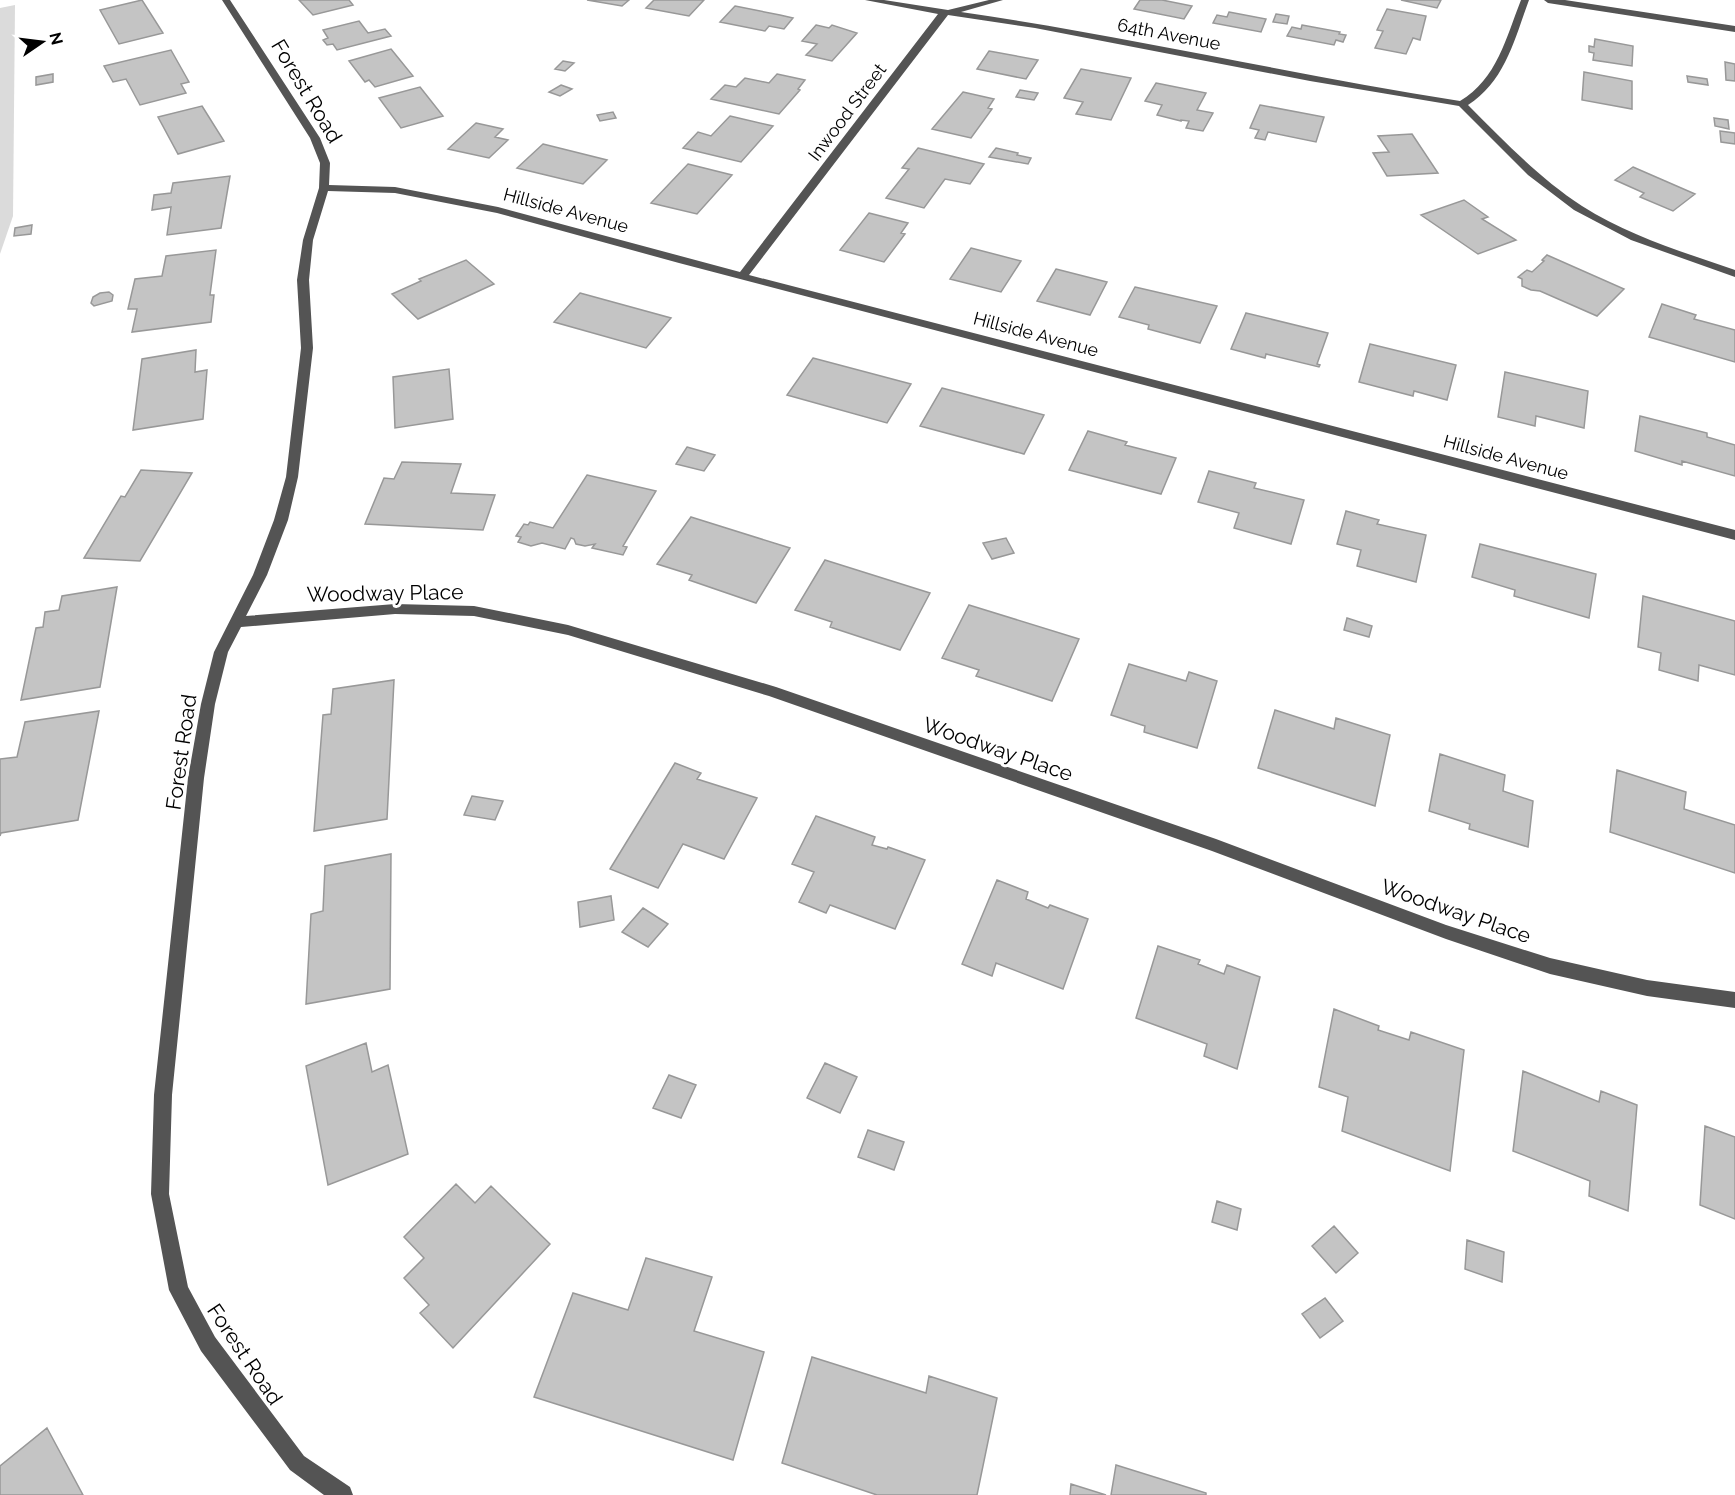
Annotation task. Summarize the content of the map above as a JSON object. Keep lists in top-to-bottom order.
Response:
{
  "streets": {
    "street": [
      "64th Avenue",
      "Forest Road",
      "Inwood Street",
      "Hillside Avenue",
      "Woodway Place"
    ]
  },
  "crossings": [
    ["64th Avenue", "Inwood Street"],
    ["Forest Road", "Hillside Avenue"],
    ["Forest Road", "Woodway Place"],
    ["Inwood Street", "Hillside Avenue"]
  ],
  "north": "right"
}
